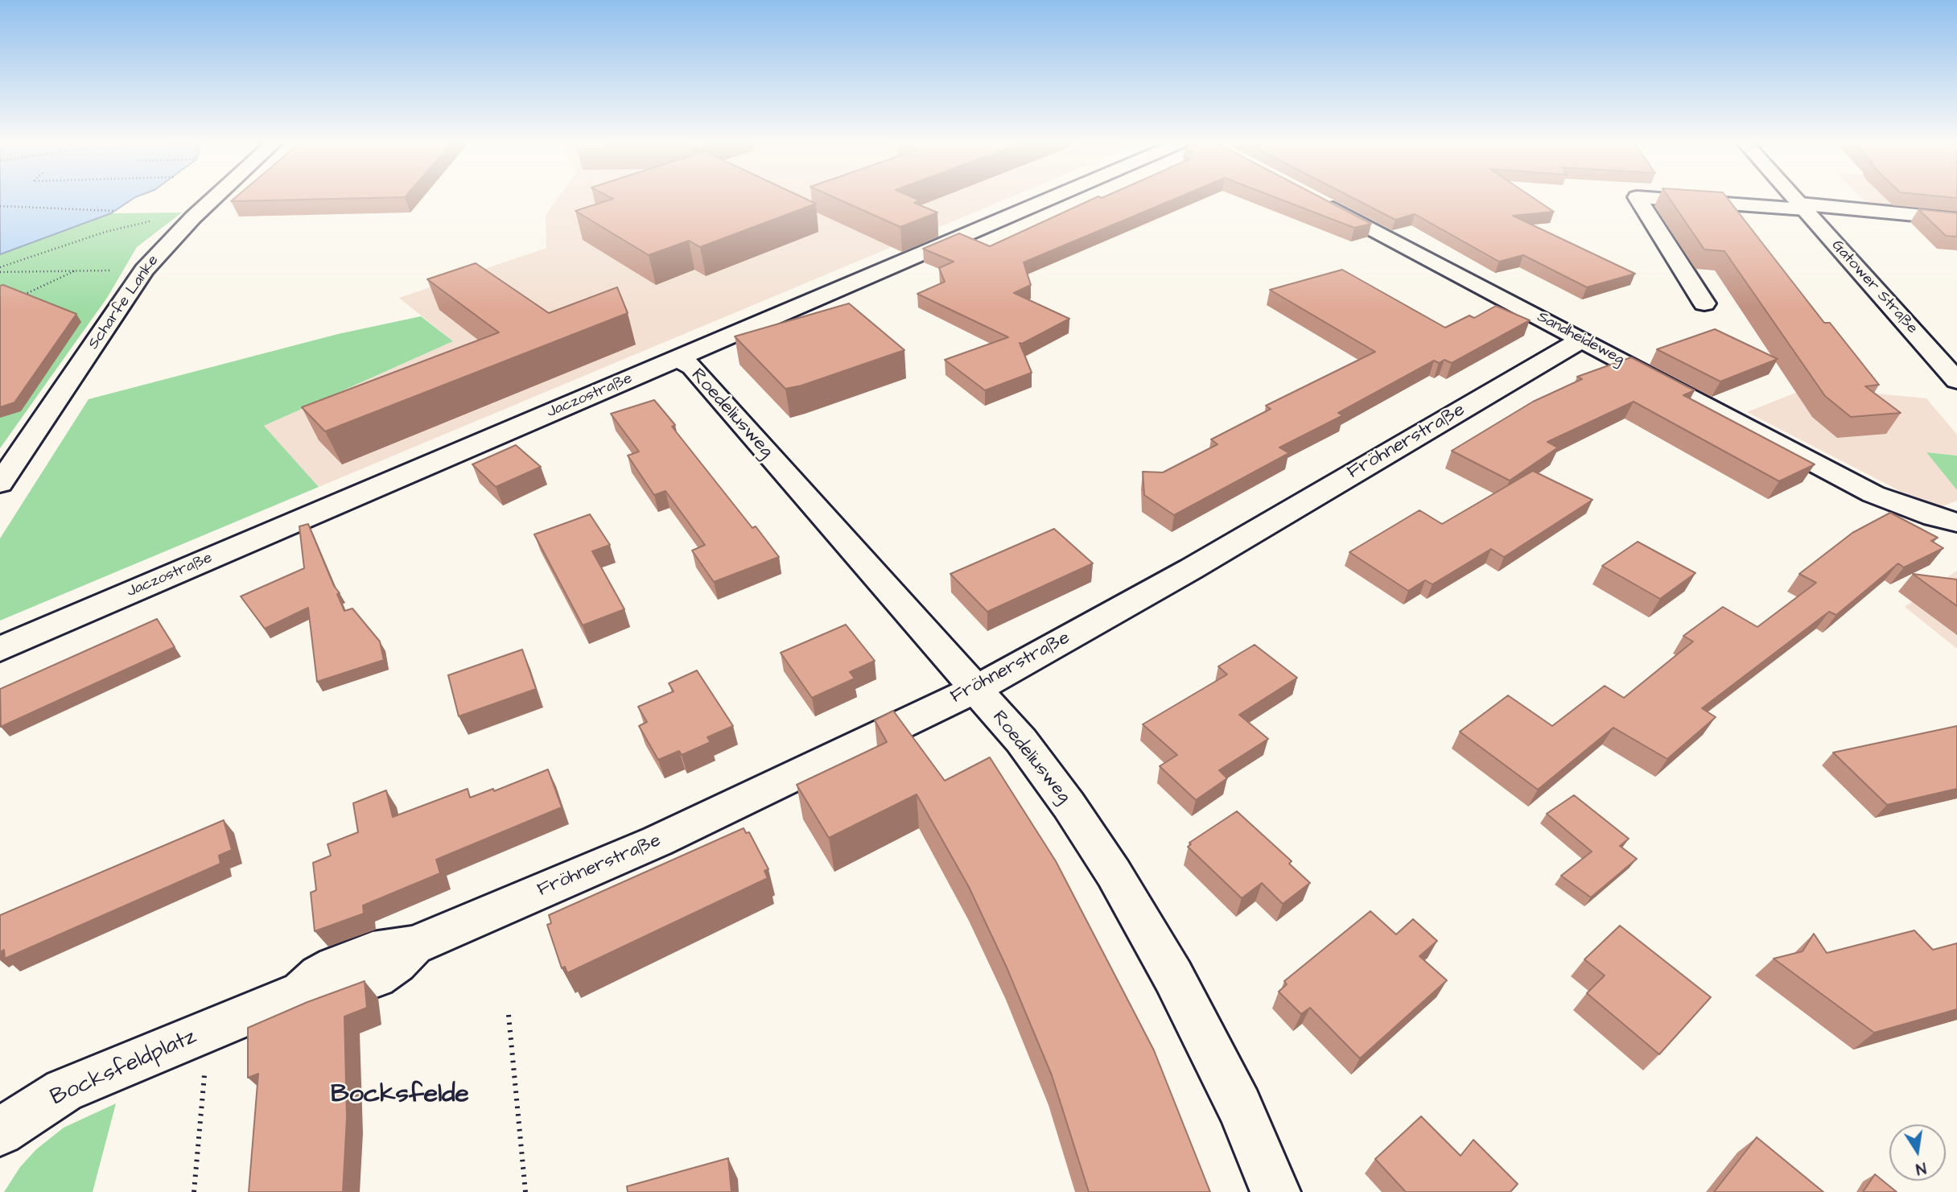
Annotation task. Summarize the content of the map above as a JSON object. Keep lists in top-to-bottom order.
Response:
{
  "streets": {
    "street": [
      "Gatower Straße",
      "Scharfe Lanke",
      "Sandheideweg",
      "Jaczostraße",
      "Roedeliusweg",
      "Fröhnerstraße",
      "Bocksfeldplatz"
    ]
  },
  "crossings": [
    ["Sandheideweg", "Fröhnerstraße"],
    ["Jaczostraße", "Roedeliusweg"],
    ["Roedeliusweg", "Fröhnerstraße"],
    ["Fröhnerstraße", "Bocksfeldplatz"]
  ],
  "districts": ["Bocksfelde"],
  "north": "bottom"
}
